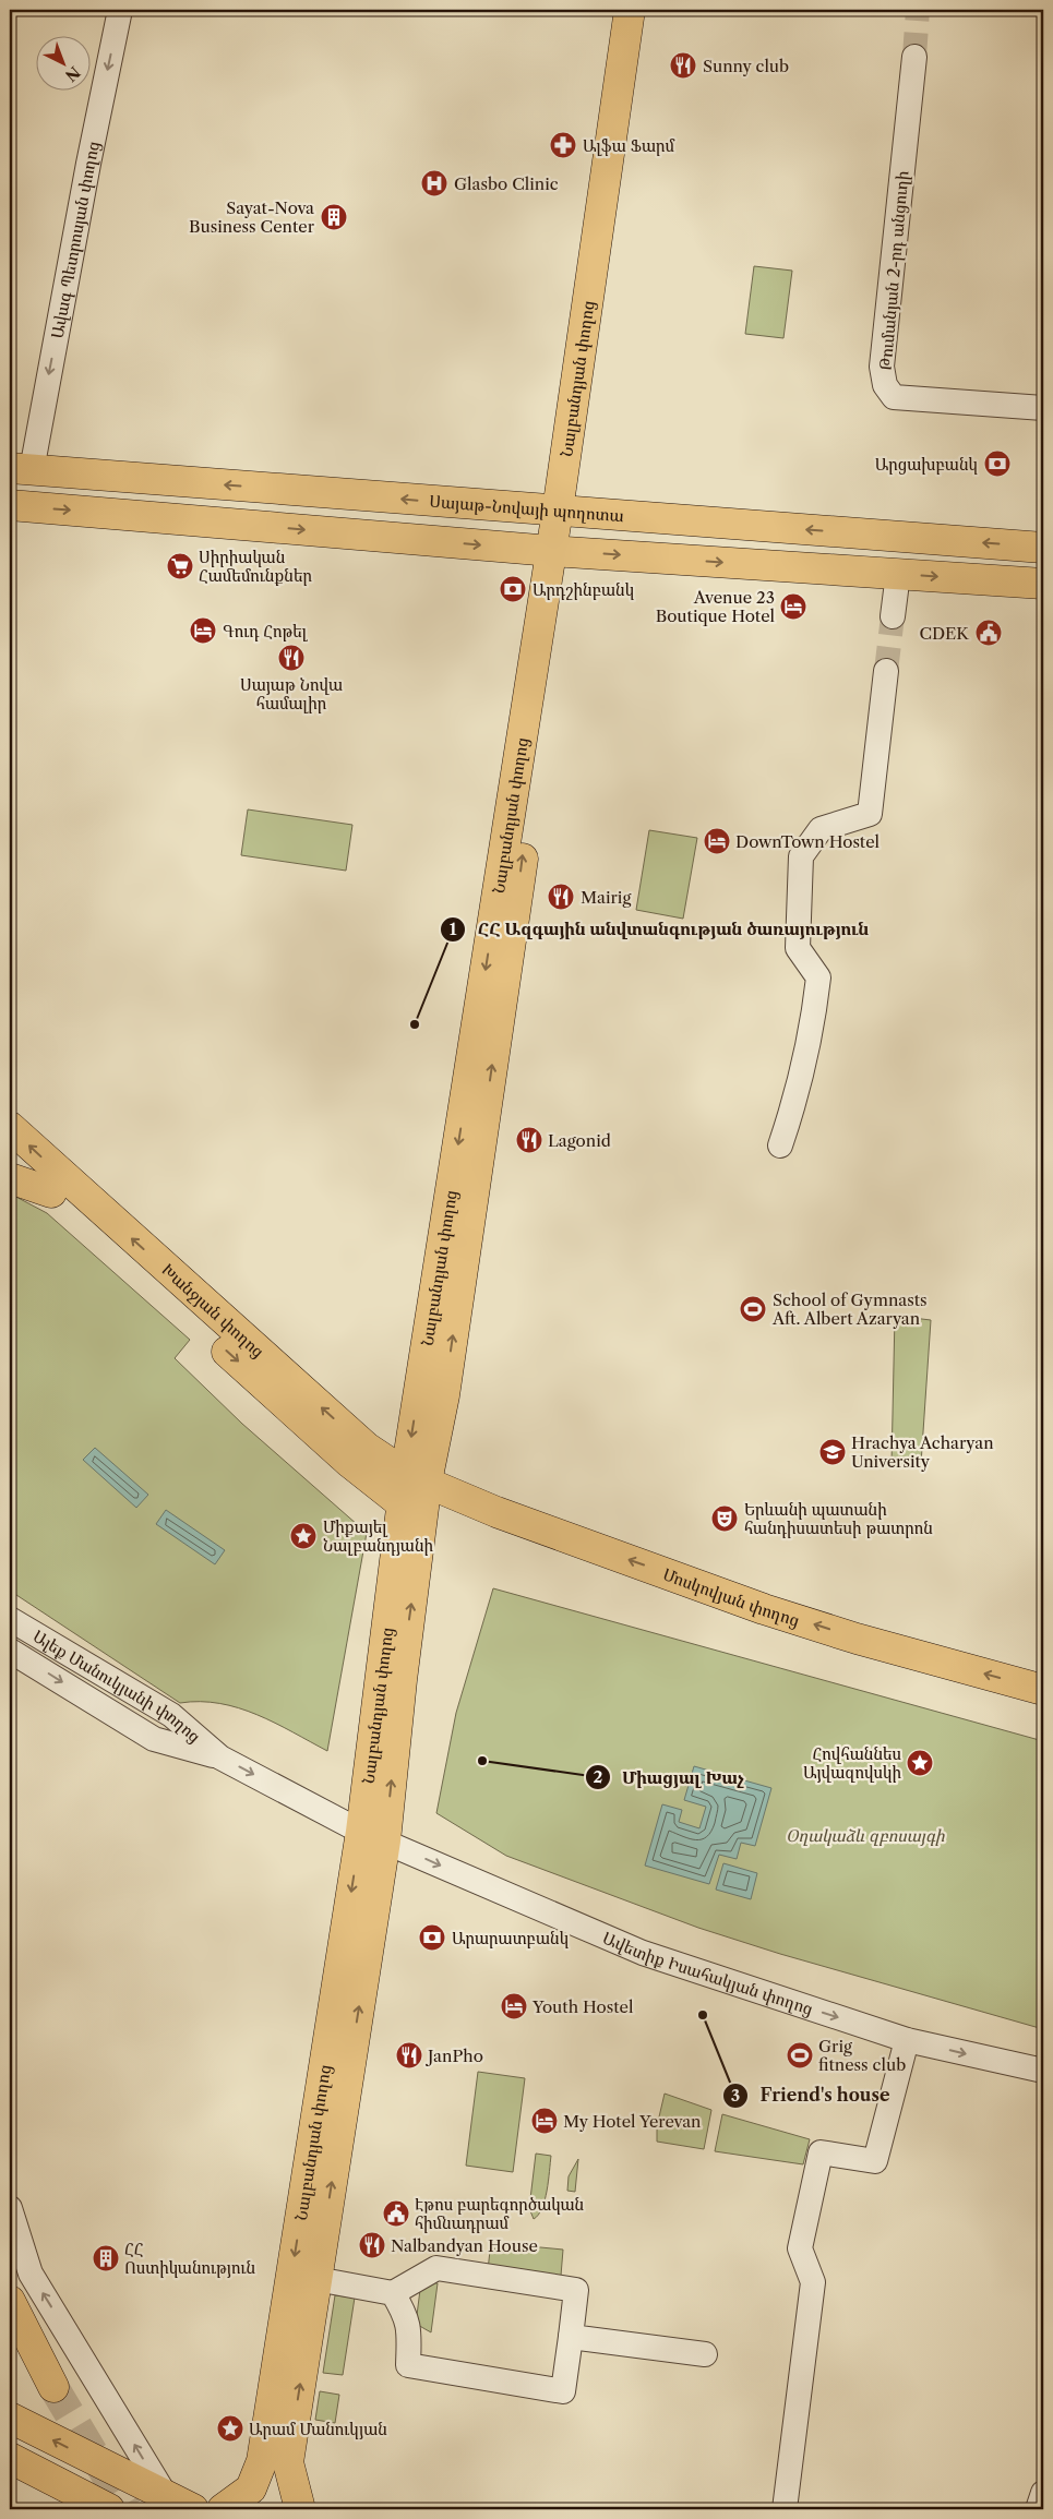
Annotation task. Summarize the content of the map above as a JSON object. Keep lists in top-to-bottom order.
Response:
{
  "streets": {
    "main road": [
      "Նալբանդյան փողոց",
      "Սայաթ-Նովայի պողոտա",
      "Խանջյան փողոց",
      "Մոսկովյան փողոց"
    ],
    "street": [
      "Ավագ Պետրոսյան փողոց",
      "Թումանյան 2-րդ անցուղի",
      "Ալեք Մանուկյանի փողոց",
      "Ավետիք Իսահակյան փողոց"
    ]
  },
  "crossings": [
    ["Ավագ Պետրոսյան փողոց", "Սայաթ-Նովայի պողոտա"],
    ["Նալբանդյան փողոց", "Սայաթ-Նովայի պողոտա"],
    ["Նալբանդյան փողոց", "Խանջյան փողոց"],
    ["Նալբանդյան փողոց", "Մոսկովյան փողոց"],
    ["Նալբանդյան փողոց", "Ալեք Մանուկյանի փողոց"],
    ["Նալբանդյան փողոց", "Ավետիք Իսահակյան փողոց"],
    ["Խանջյան փողոց", "Մոսկովյան փողոց"],
    ["Ալեք Մանուկյանի փողոց", "Ավետիք Իսահակյան փողոց"]
  ],
  "one_way": ["Ավագ Պետրոսյան փողոց", "Մոսկովյան փողոց", "Ավետիք Իսահակյան փողոց"],
  "parks": ["Օղակաձև զբոսայգի"],
  "places": {
    "restaurant": [
      "Sunny club",
      "Սայաթ Նովա համալիր",
      "Mairig",
      "Lagonid",
      "JanPho",
      "Nalbandyan House"
    ],
    "pharmacy": ["Ալֆա Ֆարմ"],
    "hospital": ["Glasbo Clinic"],
    "building": ["Sayat-Nova Business Center", "ՀՀ Ոստիկանություն"],
    "bank": ["Արցախբանկ", "Արդշինբանկ", "Արարատբանկ"],
    "supermarket": ["Սիրիական Համեմունքներ"],
    "hotel": [
      "Avenue 23 Boutique Hotel",
      "Գուդ Հոթել",
      "DownTown Hostel",
      "Youth Hostel",
      "My Hotel Yerevan"
    ],
    "public building": ["CDEK", "Էթոս բարեգործական հիմնադրամ"],
    "other": ["ՀՀ Ազգային անվտանգության ծառայություն", "Միացյալ Խաչ", "Friend's house"],
    "sports": ["School of Gymnasts Aft. Albert Azaryan", "Grig fitness club"],
    "school or university": ["Hrachya Acharyan University"],
    "theatre": ["Երևանի պատանի հանդիսատեսի թատրոն"],
    "place": ["Միքայել Նալբանդյանի", "Հովհաննես Այվազովսկի", "Արամ Մանուկյան"]
  },
  "north": "bottom right"
}
